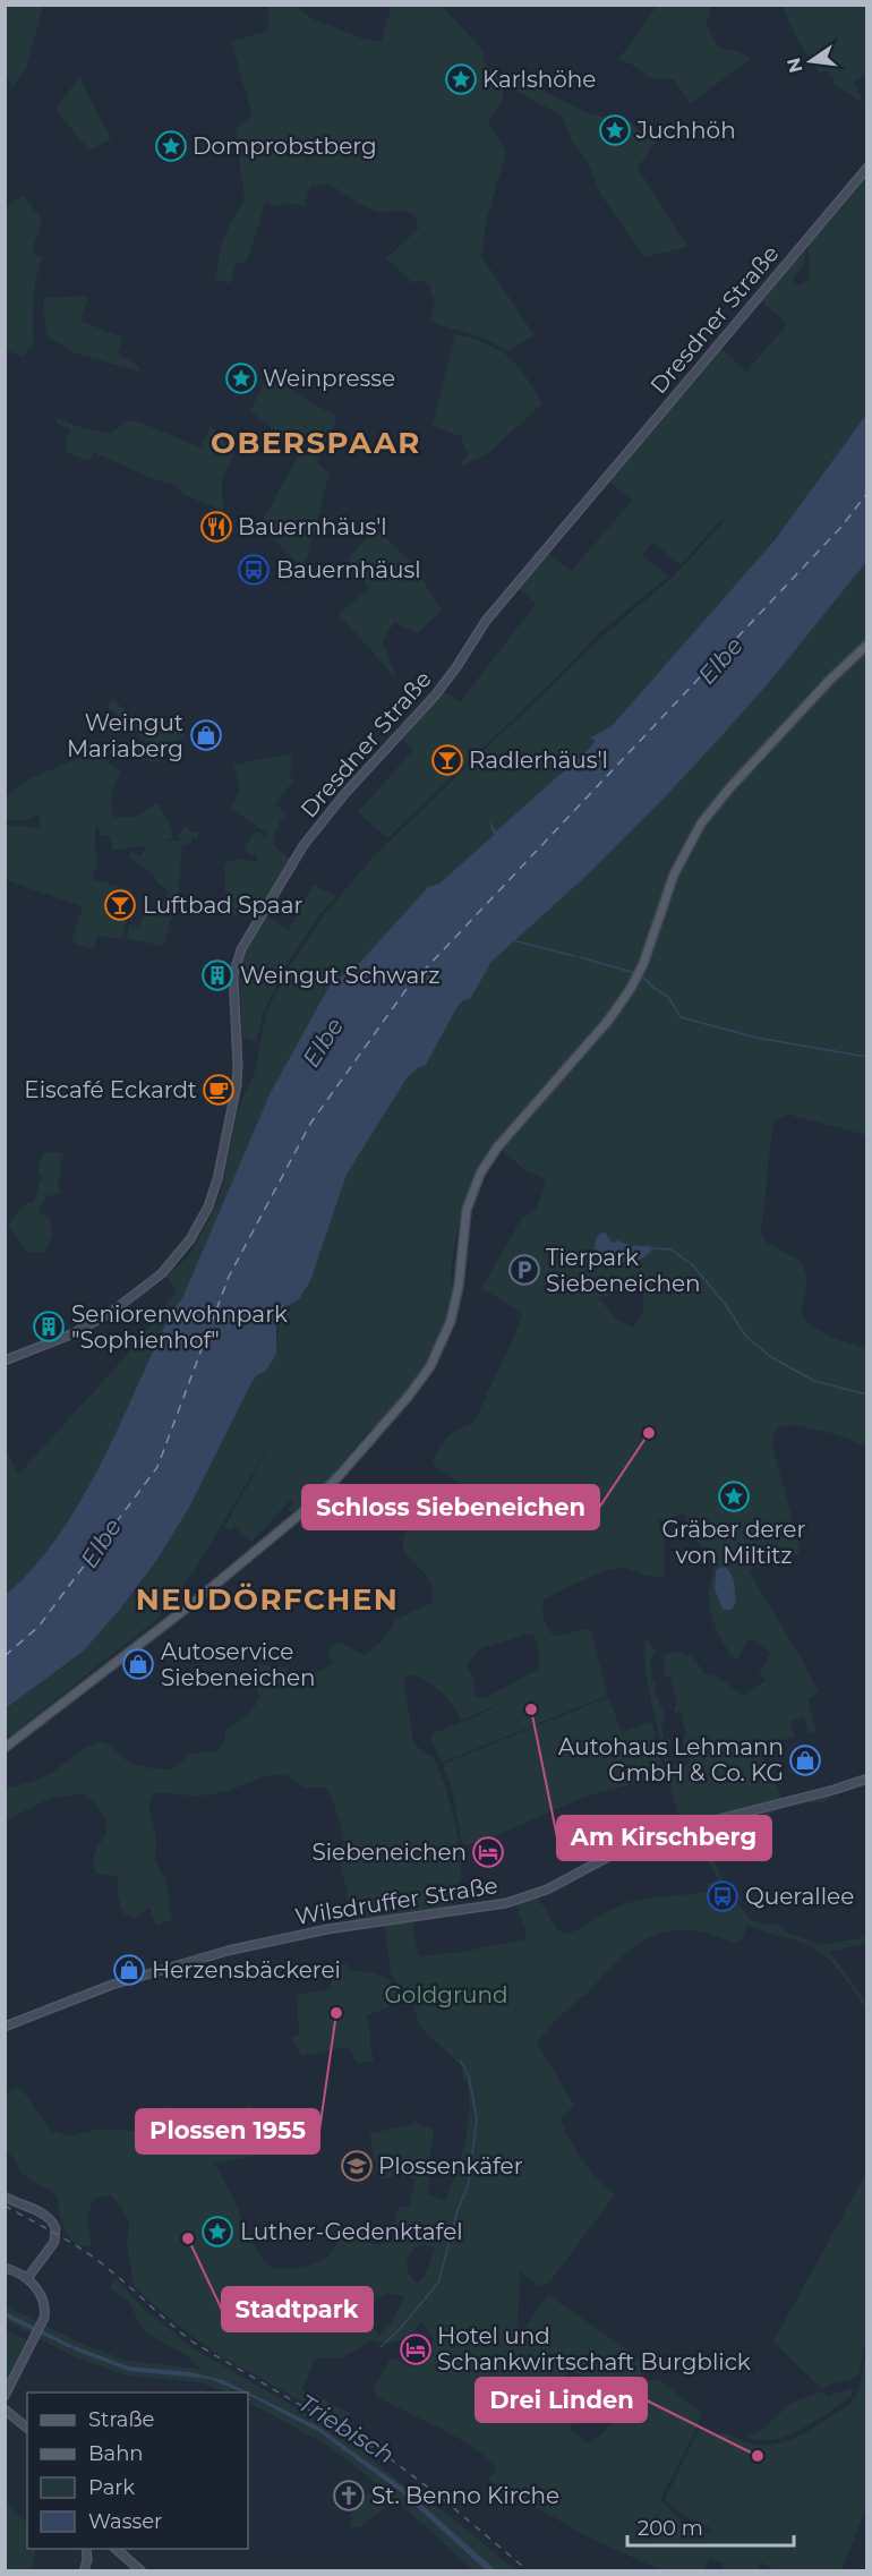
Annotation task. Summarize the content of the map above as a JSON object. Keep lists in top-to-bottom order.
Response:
{
  "streets": {
    "main road": ["Dresdner Straße", "Wilsdruffer Straße"]
  },
  "districts": ["OBERSPAAR", "NEUDÖRFCHEN"],
  "water": ["Elbe", "Triebisch"],
  "parks": ["Goldgrund"],
  "places": {
    "place": [
      "Karlshöhe",
      "Juchhöh",
      "Domprobstberg",
      "Weinpresse",
      "Gräber derer von Miltitz",
      "Luther-Gedenktafel"
    ],
    "restaurant": ["Bauernhäus'l"],
    "bus stop": ["Bauernhäusl", "Querallee"],
    "shop": [
      "Weingut Mariaberg",
      "Autoservice Siebeneichen",
      "Autohaus Lehmann GmbH & Co. KG",
      "Herzensbäckerei"
    ],
    "bar": ["Radlerhäus'l", "Luftbad Spaar"],
    "building": ["Weingut Schwarz", "Seniorenwohnpark \"Sophienhof\""],
    "cafe": ["Eiscafé Eckardt"],
    "parking": ["Tierpark Siebeneichen"],
    "other": [
      "Schloss Siebeneichen",
      "Am Kirschberg",
      "Plossen 1955",
      "Stadtpark",
      "Drei Linden"
    ],
    "hotel": ["Siebeneichen", "Hotel und Schankwirtschaft Burgblick"],
    "school or university": ["Plossenkäfer"],
    "church": ["St. Benno Kirche"]
  },
  "legend": [
    "Straße",
    "Bahn",
    "Park",
    "Wasser"
  ],
  "scale_bar": "200 m",
  "north": "left"
}
